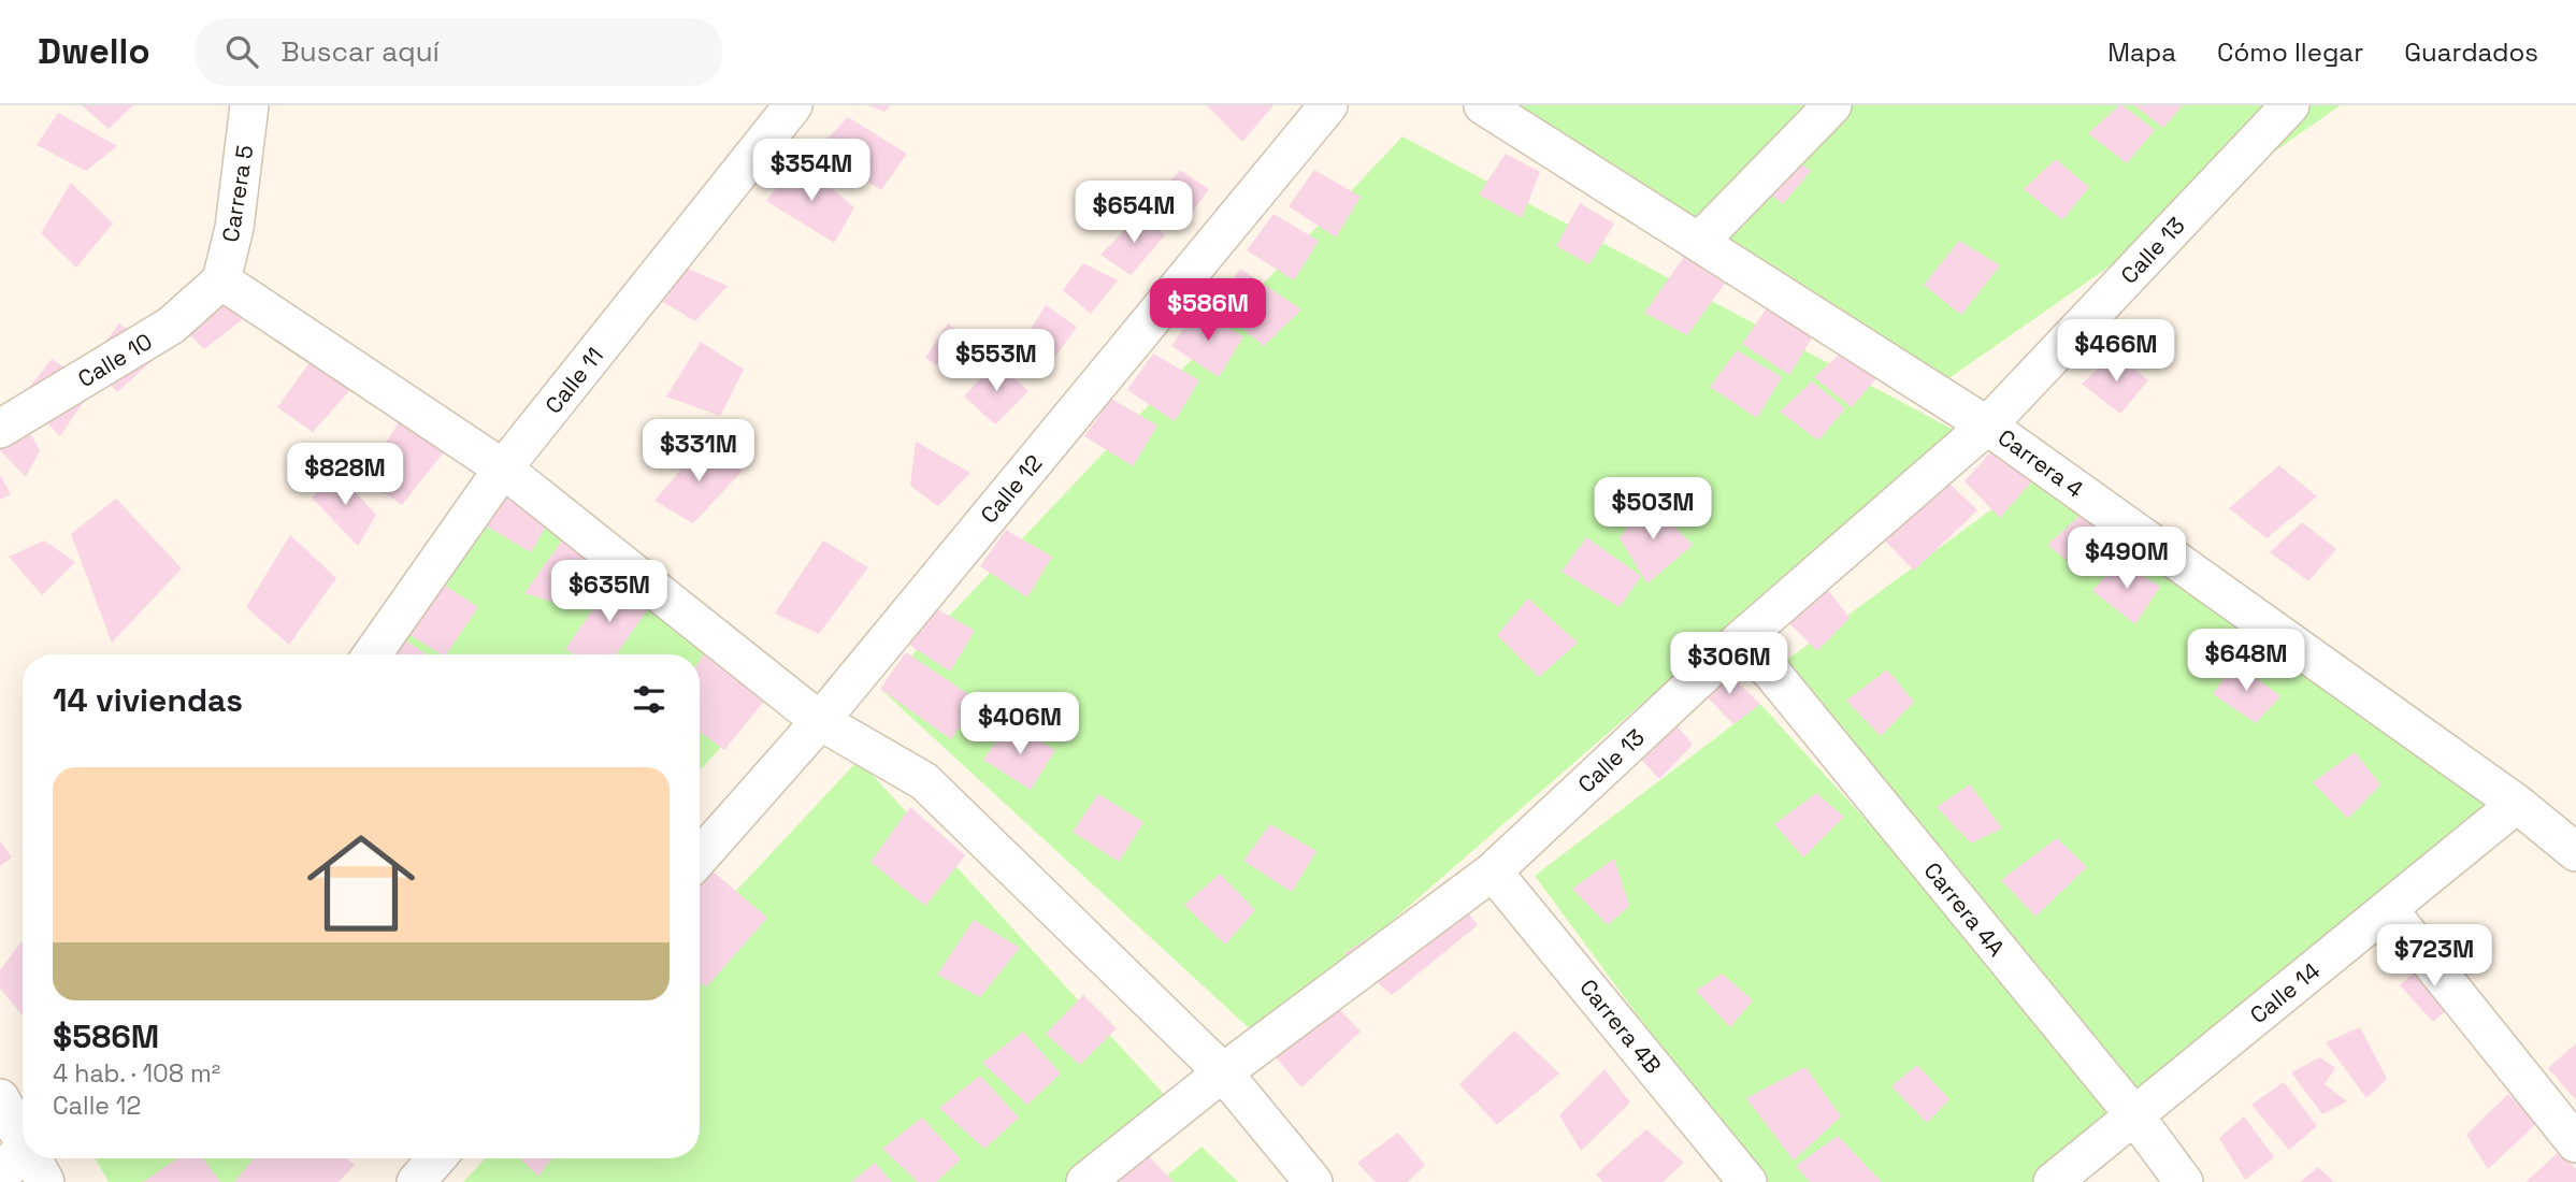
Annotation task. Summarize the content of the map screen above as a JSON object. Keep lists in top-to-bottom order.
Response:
{
  "streets": {
    "street": [
      "Carrera 5",
      "Calle 13",
      "Calle 10",
      "Calle 11",
      "Carrera 4",
      "Calle 12",
      "Carrera 4A",
      "Calle 14",
      "Carrera 4B"
    ]
  },
  "crossings": [
    ["Carrera 5", "Calle 10"],
    ["Calle 13", "Carrera 4"],
    ["Calle 13", "Carrera 4A"],
    ["Calle 13", "Carrera 4B"],
    ["Carrera 4", "Calle 14"],
    ["Carrera 4A", "Calle 14"]
  ],
  "page": {
    "header": "Dwello",
    "search": "Buscar aquí",
    "nav": ["Mapa", "Cómo llegar", "Guardados"],
    "price": [
      "$354M",
      "$654M",
      "$586M",
      "$466M",
      "$553M",
      "$331M",
      "$828M",
      "$503M",
      "$490M",
      "$635M",
      "$648M",
      "$306M",
      "$406M",
      "$723M"
    ],
    "heading": "14 viviendas",
    "list": [
      {
        "name": "$586M",
        "note": "4 hab. · 108 m² · Calle 12"
      }
    ]
  }
}
